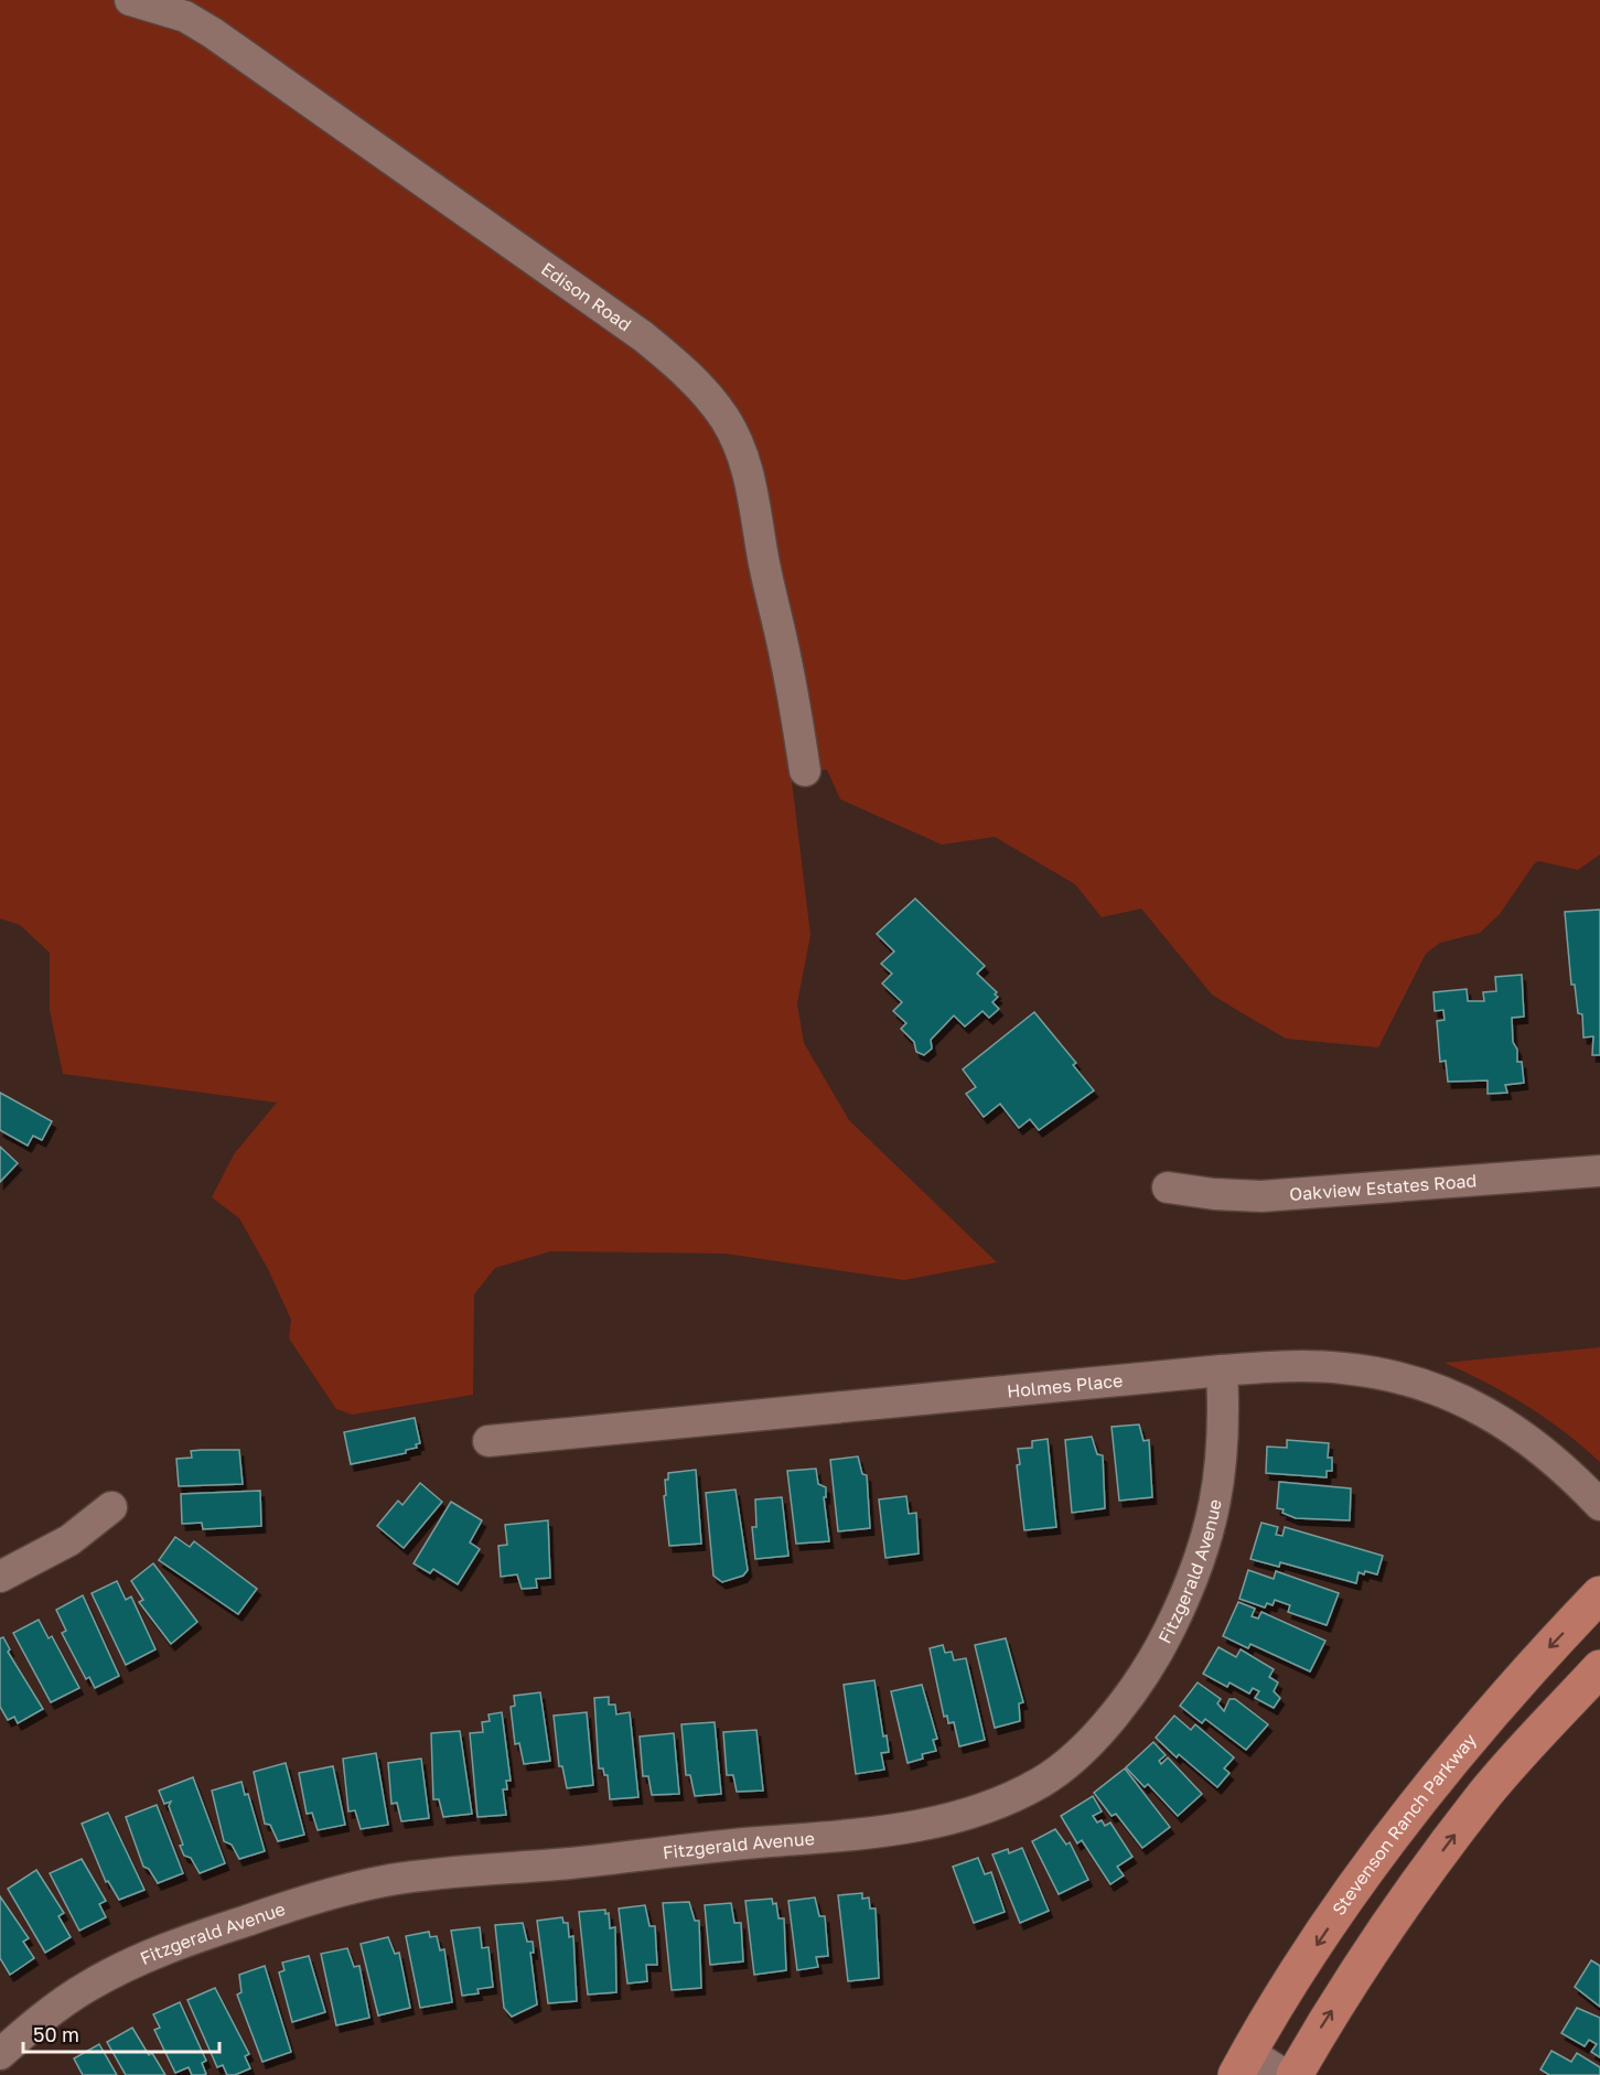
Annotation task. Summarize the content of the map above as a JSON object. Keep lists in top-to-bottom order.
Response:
{
  "streets": {
    "main road": ["Stevenson Ranch Parkway"],
    "street": [
      "Edison Road",
      "Oakview Estates Road",
      "Holmes Place",
      "Fitzgerald Avenue"
    ]
  },
  "crossings": [
    ["Holmes Place", "Fitzgerald Avenue"]
  ],
  "scale_bar": "50 m"
}
